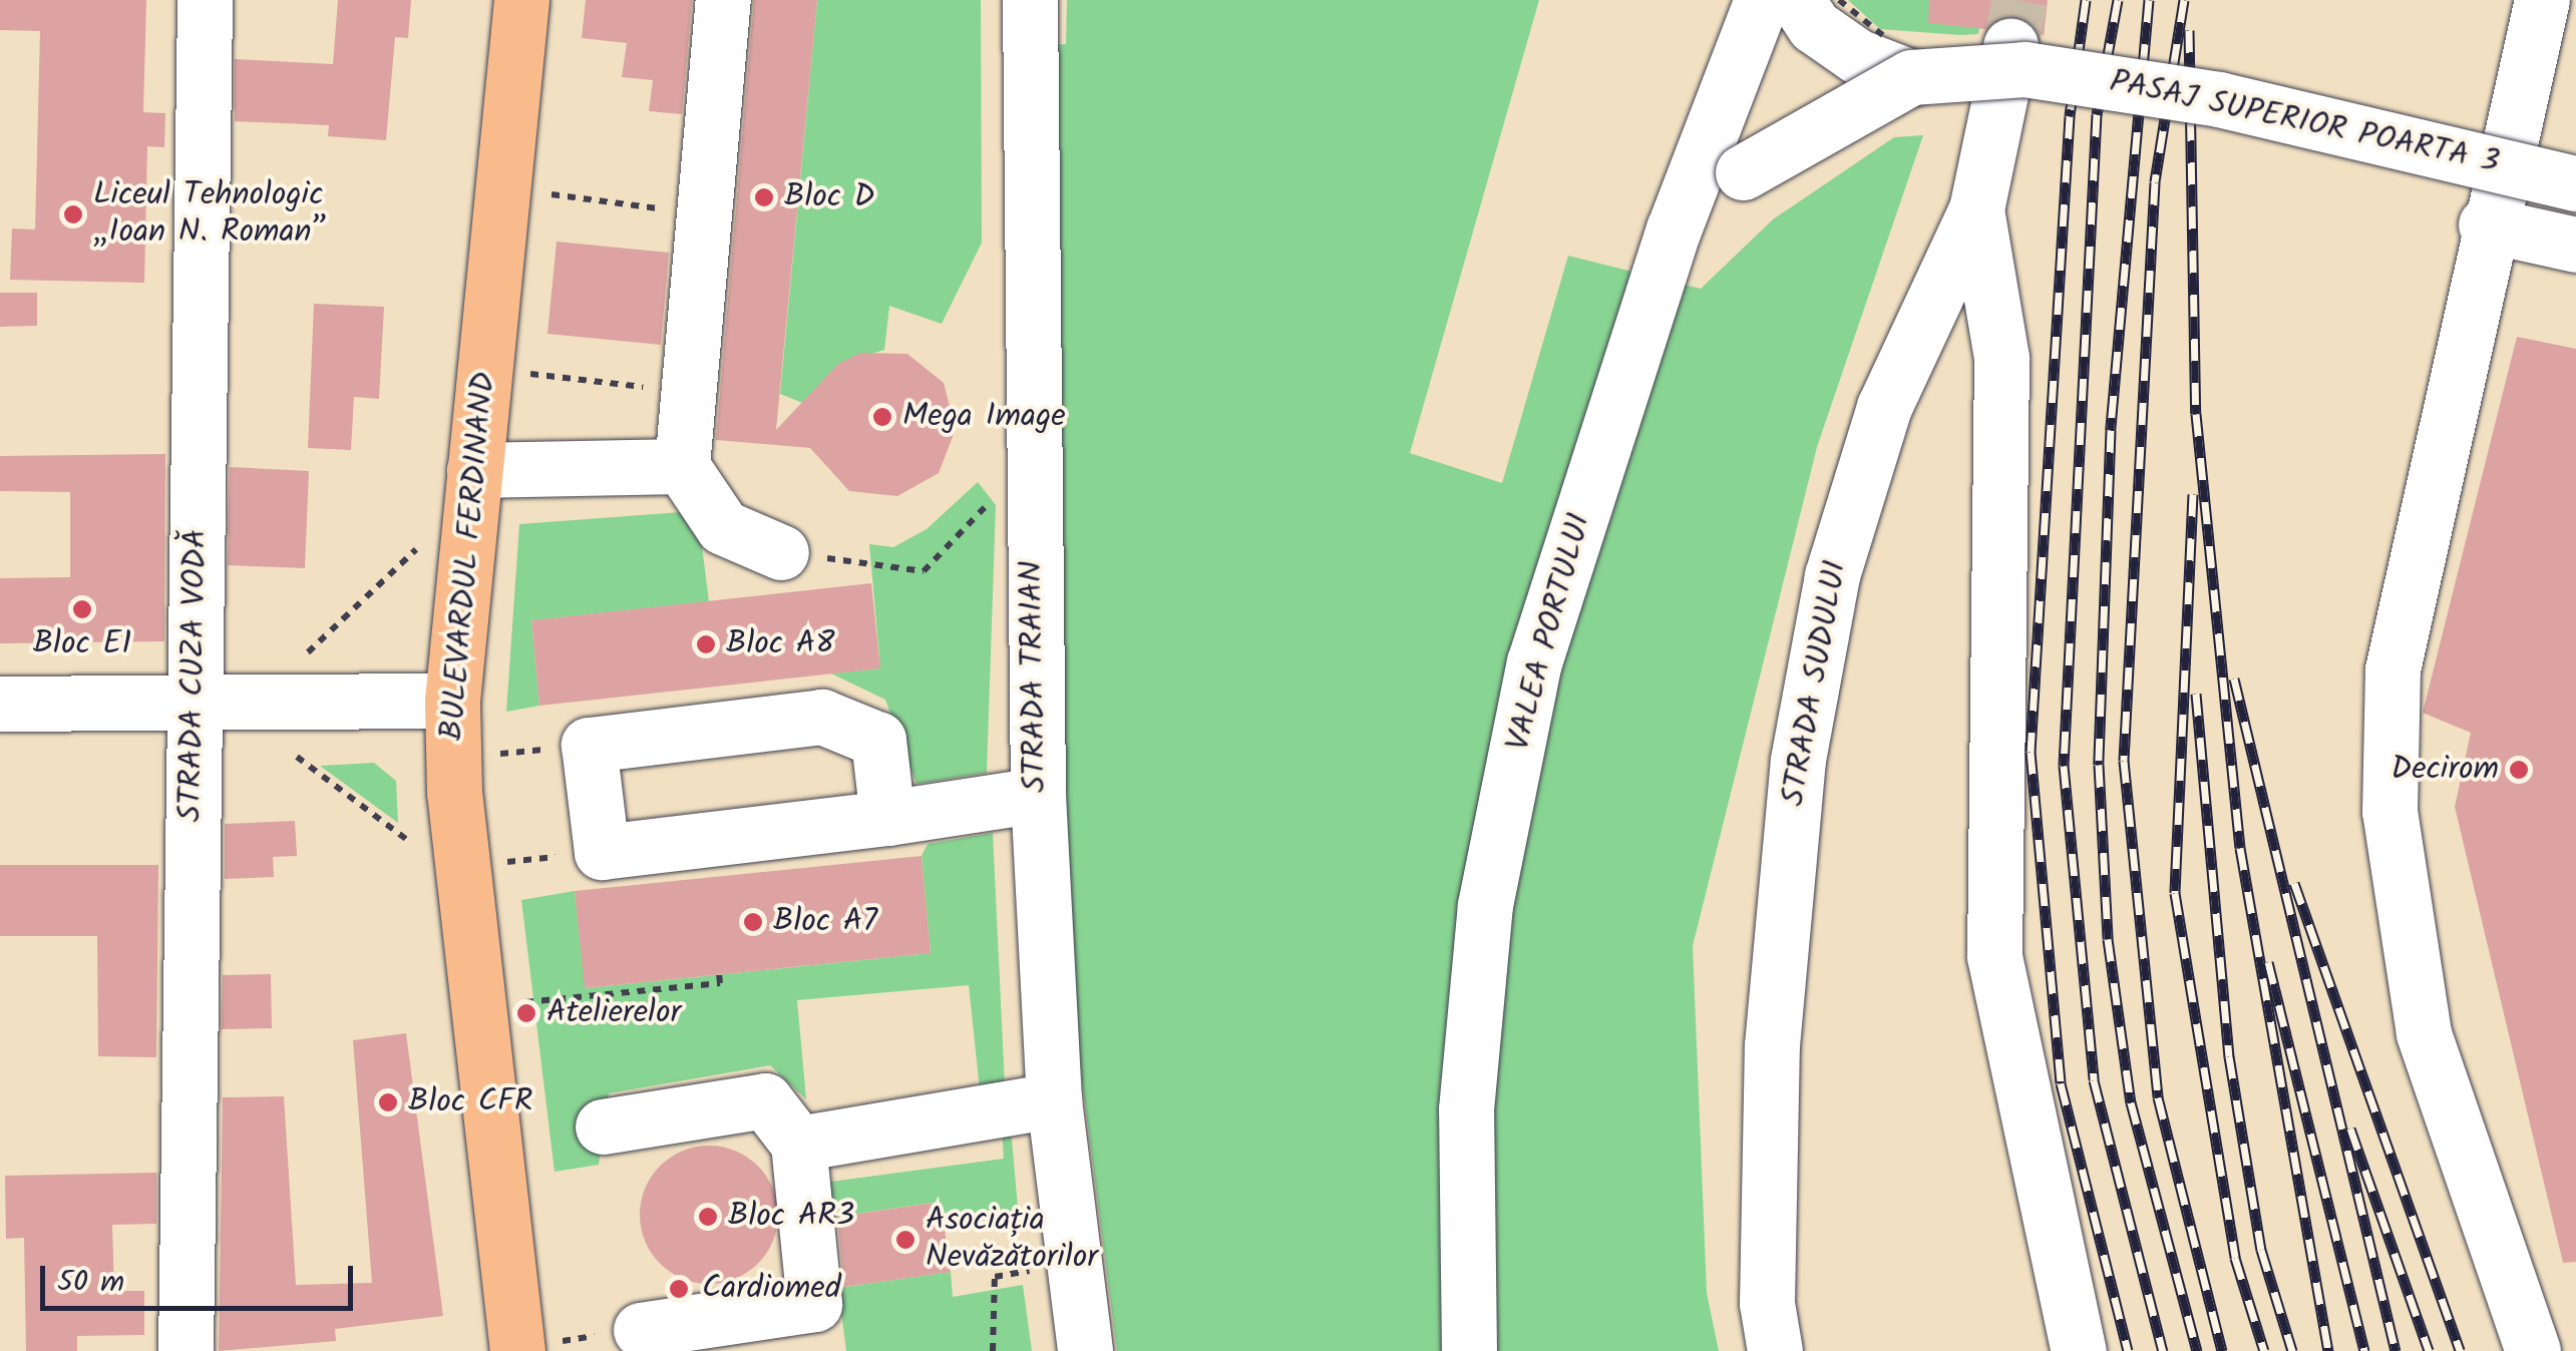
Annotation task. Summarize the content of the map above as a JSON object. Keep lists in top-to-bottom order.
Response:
{
  "streets": {
    "main road": ["BULEVARDUL FERDINAND"],
    "street": [
      "PASAJ SUPERIOR POARTA 3",
      "VALEA PORTULUI",
      "STRADA CUZA VODĂ",
      "STRADA TRAIAN",
      "STRADA SUDULUI"
    ]
  },
  "crossings": [
    ["PASAJ SUPERIOR POARTA 3", "VALEA PORTULUI"]
  ],
  "places": [
    "Bloc D",
    "Liceul Tehnologic „Ioan N. Roman”",
    "Mega Image",
    "Bloc E1",
    "Bloc A8",
    "Decirom",
    "Bloc A7",
    "Atelierelor",
    "Bloc CFR",
    "Bloc AR3",
    "Asociația Nevăzătorilor",
    "Cardiomed"
  ],
  "scale_bar": "50 m"
}
